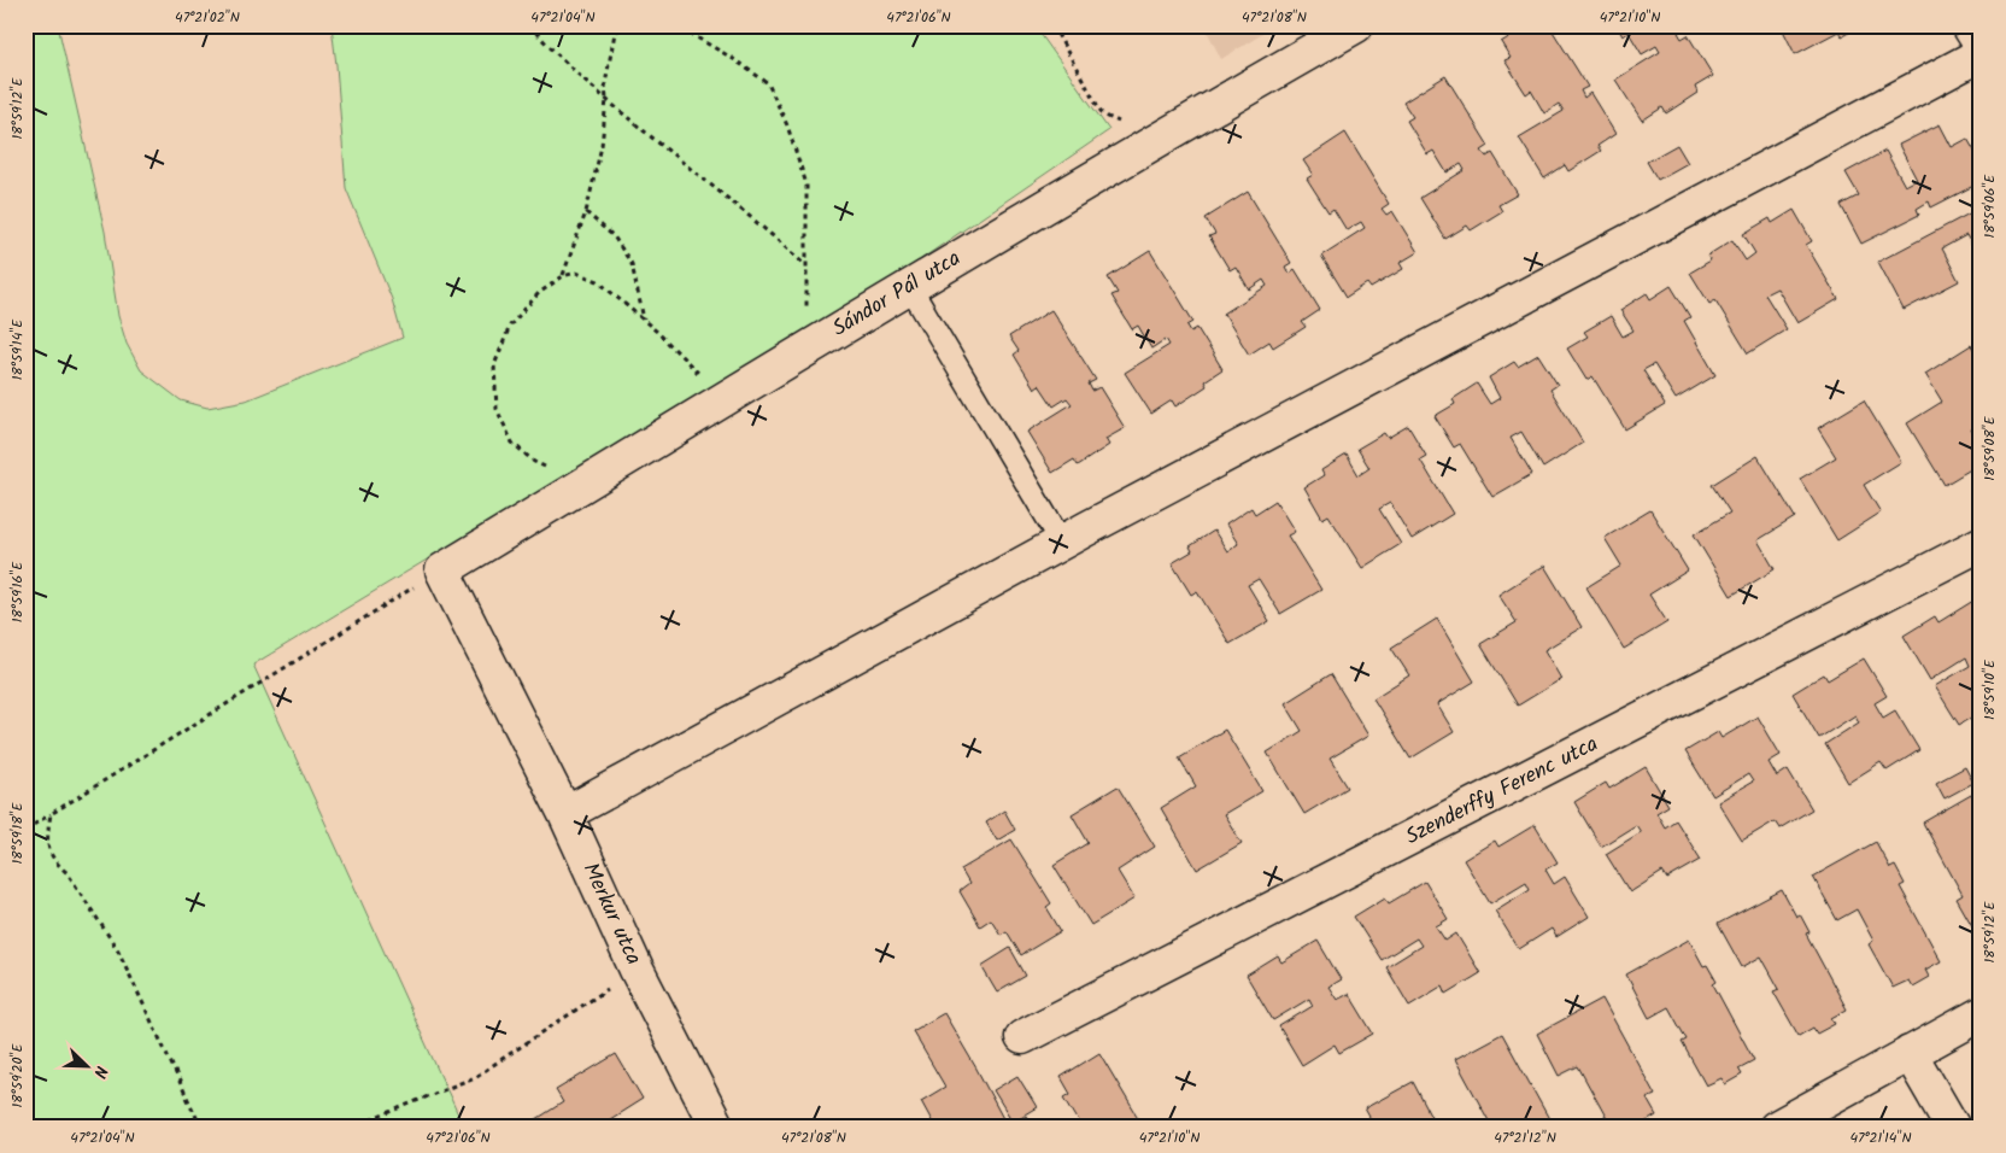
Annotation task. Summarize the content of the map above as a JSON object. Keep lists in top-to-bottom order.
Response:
{
  "streets": {
    "street": ["Sándor Pál utca", "Szenderffy Ferenc utca", "Merkur utca"]
  },
  "crossings": [
    ["Sándor Pál utca", "Merkur utca"]
  ],
  "north": "bottom right",
  "coordinates": [
    "47°21'02\"N",
    "47°21'04\"N",
    "47°21'06\"N",
    "47°21'08\"N",
    "47°21'10\"N",
    "18°59'12\"E",
    "18°59'06\"E",
    "18°59'14\"E",
    "18°59'08\"E",
    "18°59'16\"E",
    "18°59'10\"E",
    "18°59'18\"E",
    "18°59'20\"E",
    "47°21'12\"N",
    "47°21'14\"N"
  ]
}
